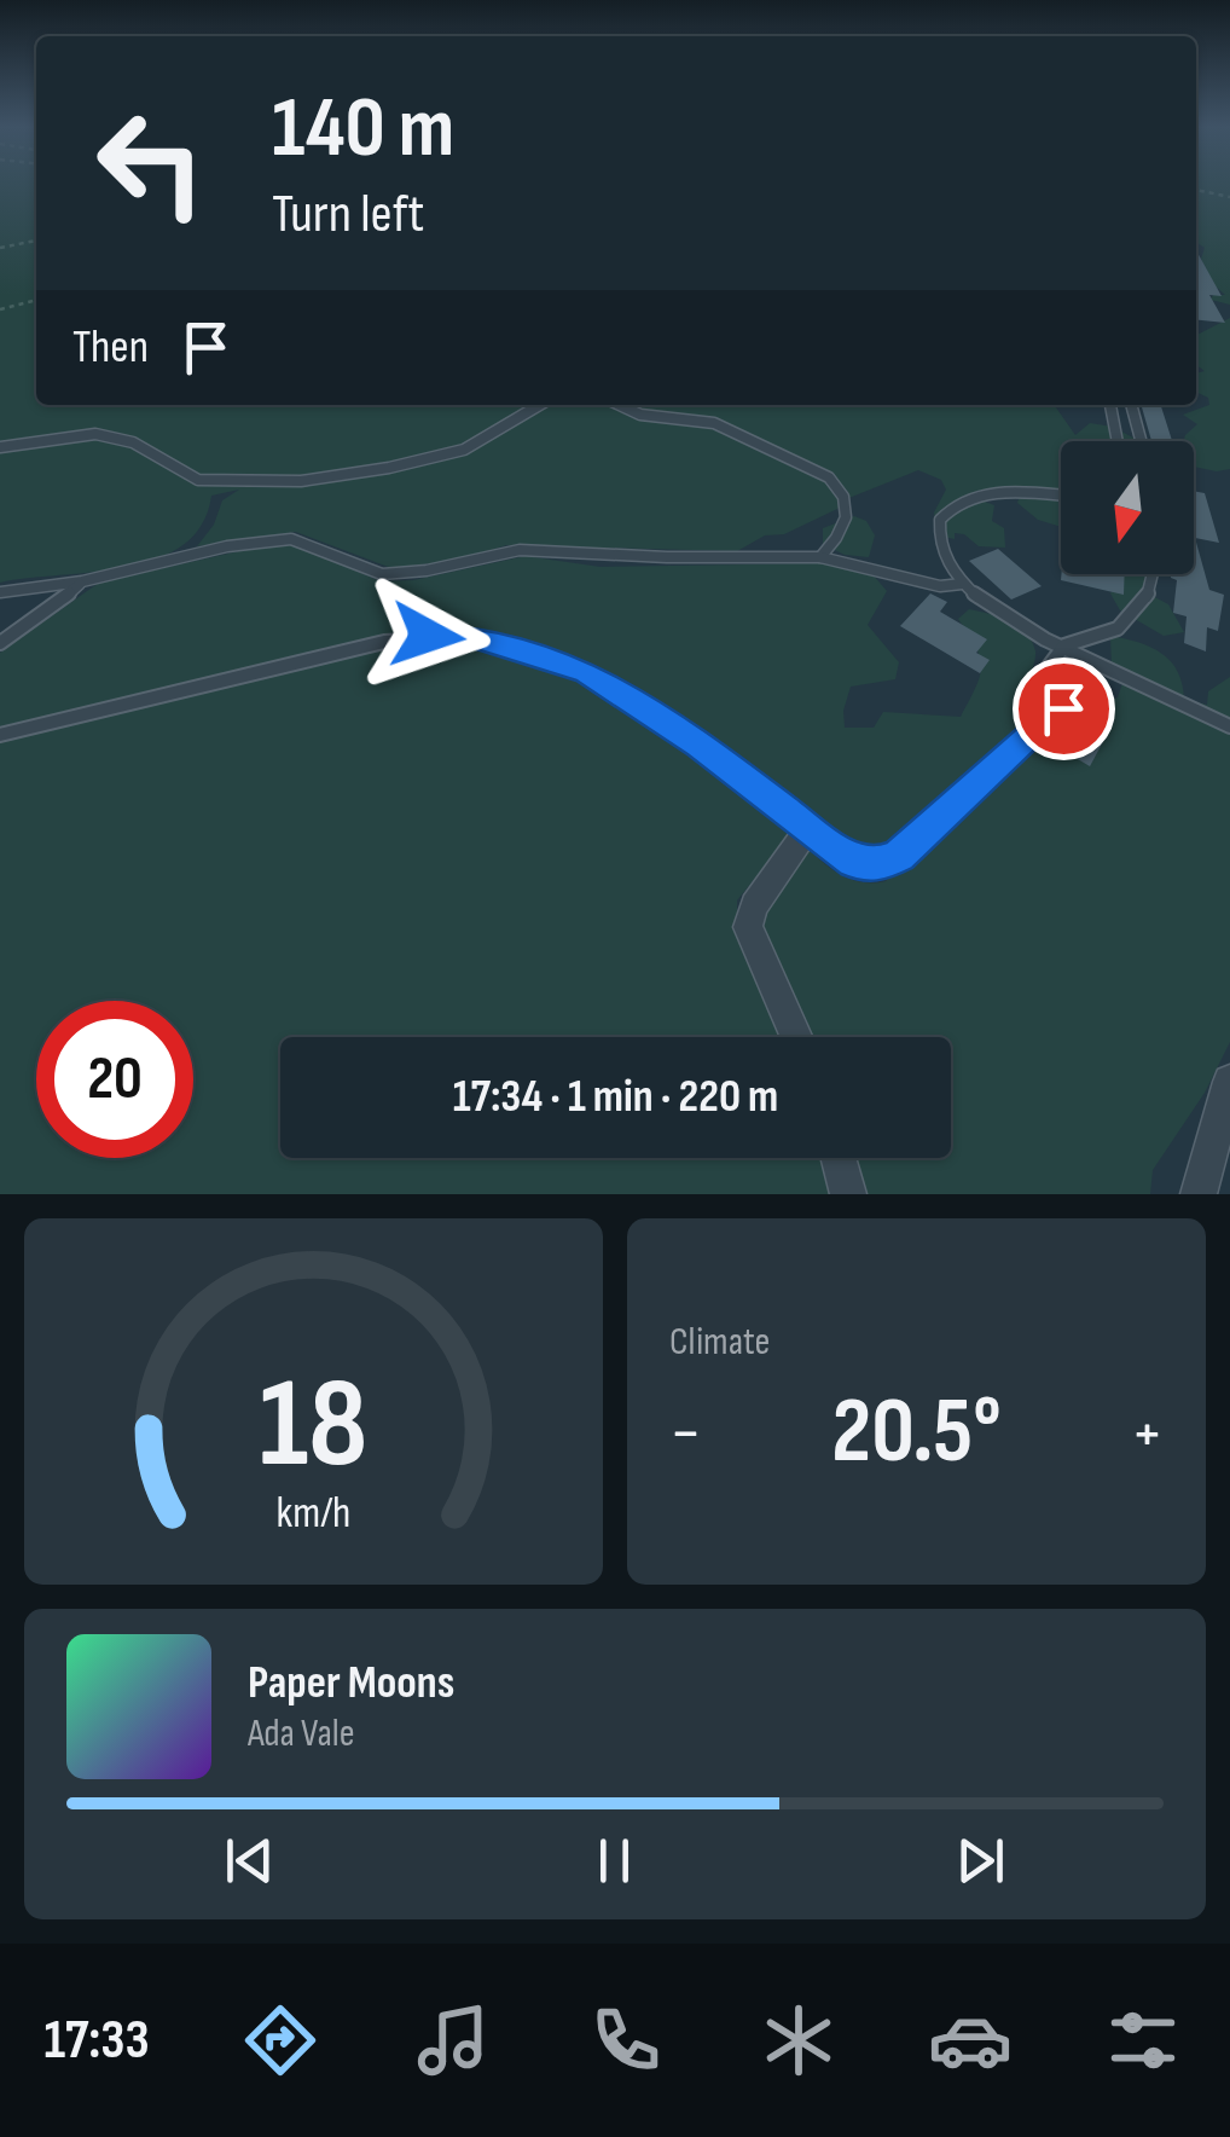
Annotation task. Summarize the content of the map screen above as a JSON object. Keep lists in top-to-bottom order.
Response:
{
  "north": "bottom",
  "page": {
    "turn": ["140 m", "Turn left"],
    "then": "Then",
    "limit": "20",
    "trip": "17:34 · 1 min · 220 m",
    "tile": "Climate",
    "heat": ["−", "20.5°", "+"],
    "song": ["Paper Moons", "Ada Vale"],
    "tabs": "17:33",
    "gauge": ["18", "km/h"]
  }
}
